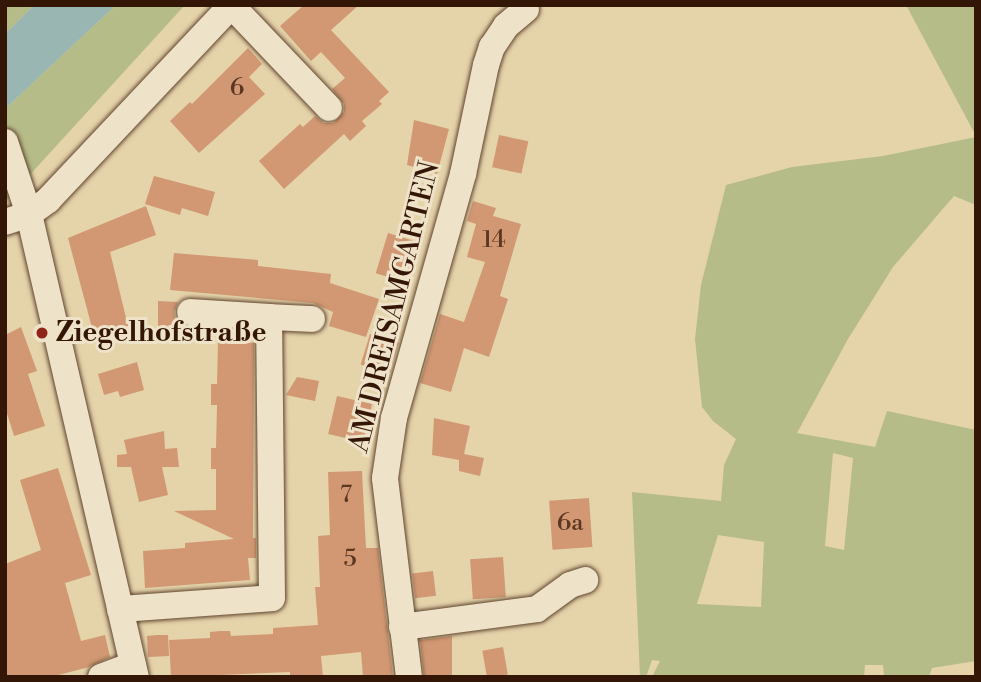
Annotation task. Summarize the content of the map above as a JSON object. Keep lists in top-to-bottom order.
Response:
{
  "streets": {
    "street": ["AM DREISAMGARTEN"]
  },
  "places": ["Ziegelhofstraße"],
  "house_numbers": [
    "6",
    "14",
    "7",
    "6a",
    "5"
  ]
}
